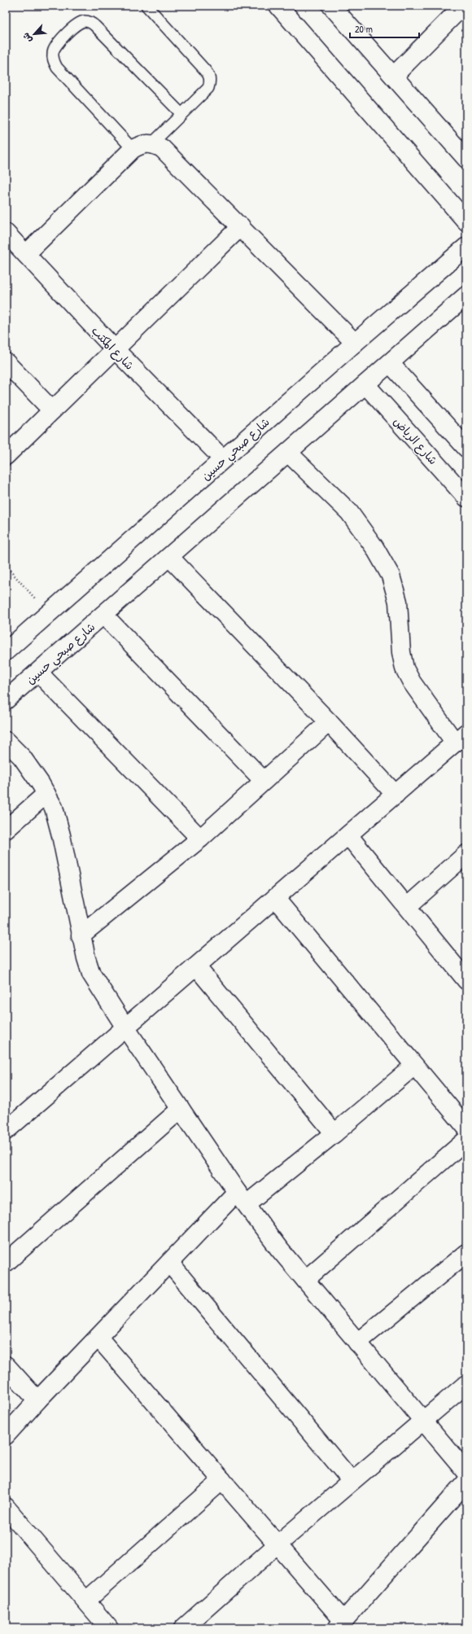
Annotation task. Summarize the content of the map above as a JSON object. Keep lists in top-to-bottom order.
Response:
{
  "streets": {
    "street": ["شارع المكتب", "شارع الرياض", "شارع صبحي حسين"]
  },
  "crossings": [
    ["شارع المكتب", "شارع صبحي حسين"],
    ["شارع الرياض", "شارع صبحي حسين"]
  ],
  "scale_bar": "20 m",
  "north": "bottom left"
}
